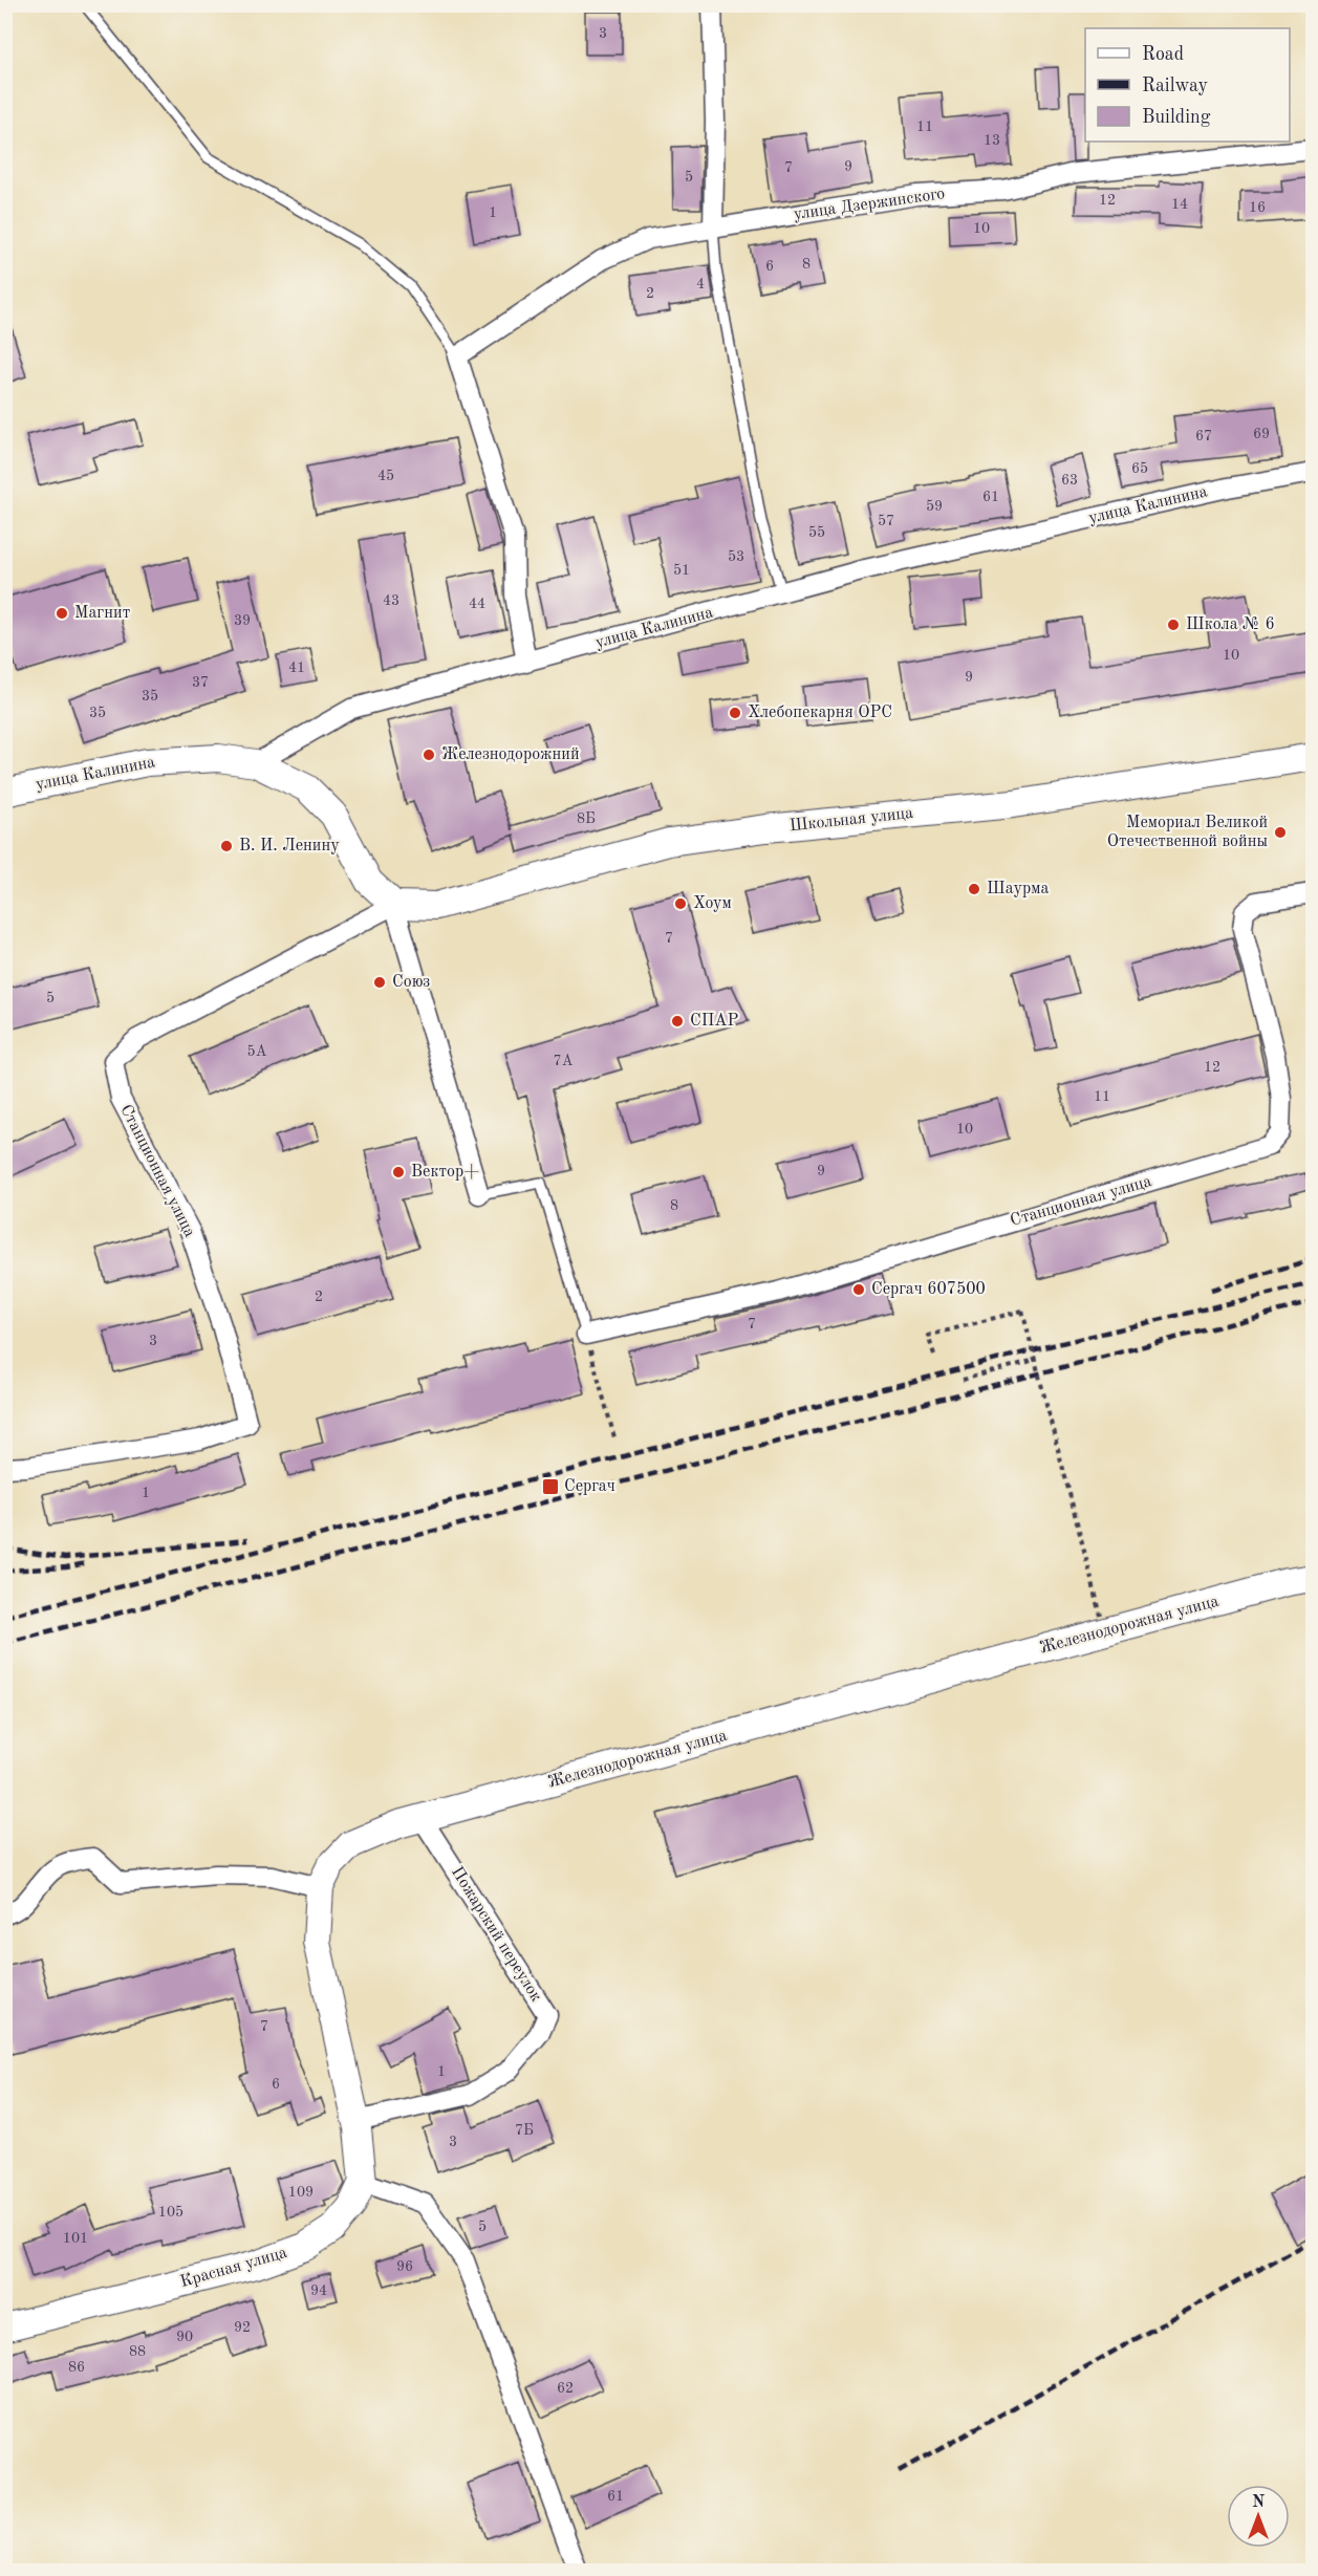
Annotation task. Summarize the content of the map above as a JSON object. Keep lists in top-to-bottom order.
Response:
{
  "streets": {
    "street": [
      "улица Дзержинского",
      "улица Калинина",
      "Школьная улица",
      "Станционная улица",
      "Железнодорожная улица",
      "Пожарский переулок",
      "Красная улица"
    ]
  },
  "crossings": [
    ["Школьная улица", "Станционная улица"],
    ["Железнодорожная улица", "Пожарский переулок"]
  ],
  "places": {
    "other": [
      "Магнит",
      "Школа № 6",
      "Хлебопекарня ОРС",
      "Железнодорожний",
      "Мемориал Великой Отечественной войны",
      "В. И. Ленину",
      "Шаурма",
      "Хоум",
      "Союз",
      "СПАР",
      "Вектор+",
      "Сергач 607500"
    ],
    "transit": ["Сергач"]
  },
  "house_numbers": [
    "3",
    "11",
    "13",
    "9",
    "7",
    "5",
    "12",
    "14",
    "16",
    "1",
    "10",
    "8",
    "6",
    "4",
    "2",
    "69",
    "67",
    "65",
    "45",
    "63",
    "61",
    "59",
    "57",
    "55",
    "53",
    "51",
    "43",
    "44",
    "39",
    "10",
    "41",
    "9",
    "37",
    "35",
    "35",
    "8Б",
    "7",
    "5",
    "5А",
    "7А",
    "12",
    "11",
    "10",
    "9",
    "8",
    "2",
    "7",
    "3",
    "1",
    "7",
    "1",
    "6",
    "7Б",
    "3",
    "109",
    "105",
    "5",
    "101",
    "96",
    "94",
    "92",
    "90",
    "88",
    "86",
    "62",
    "61"
  ],
  "legend": ["Road", "Railway", "Building"],
  "north": "top"
}
